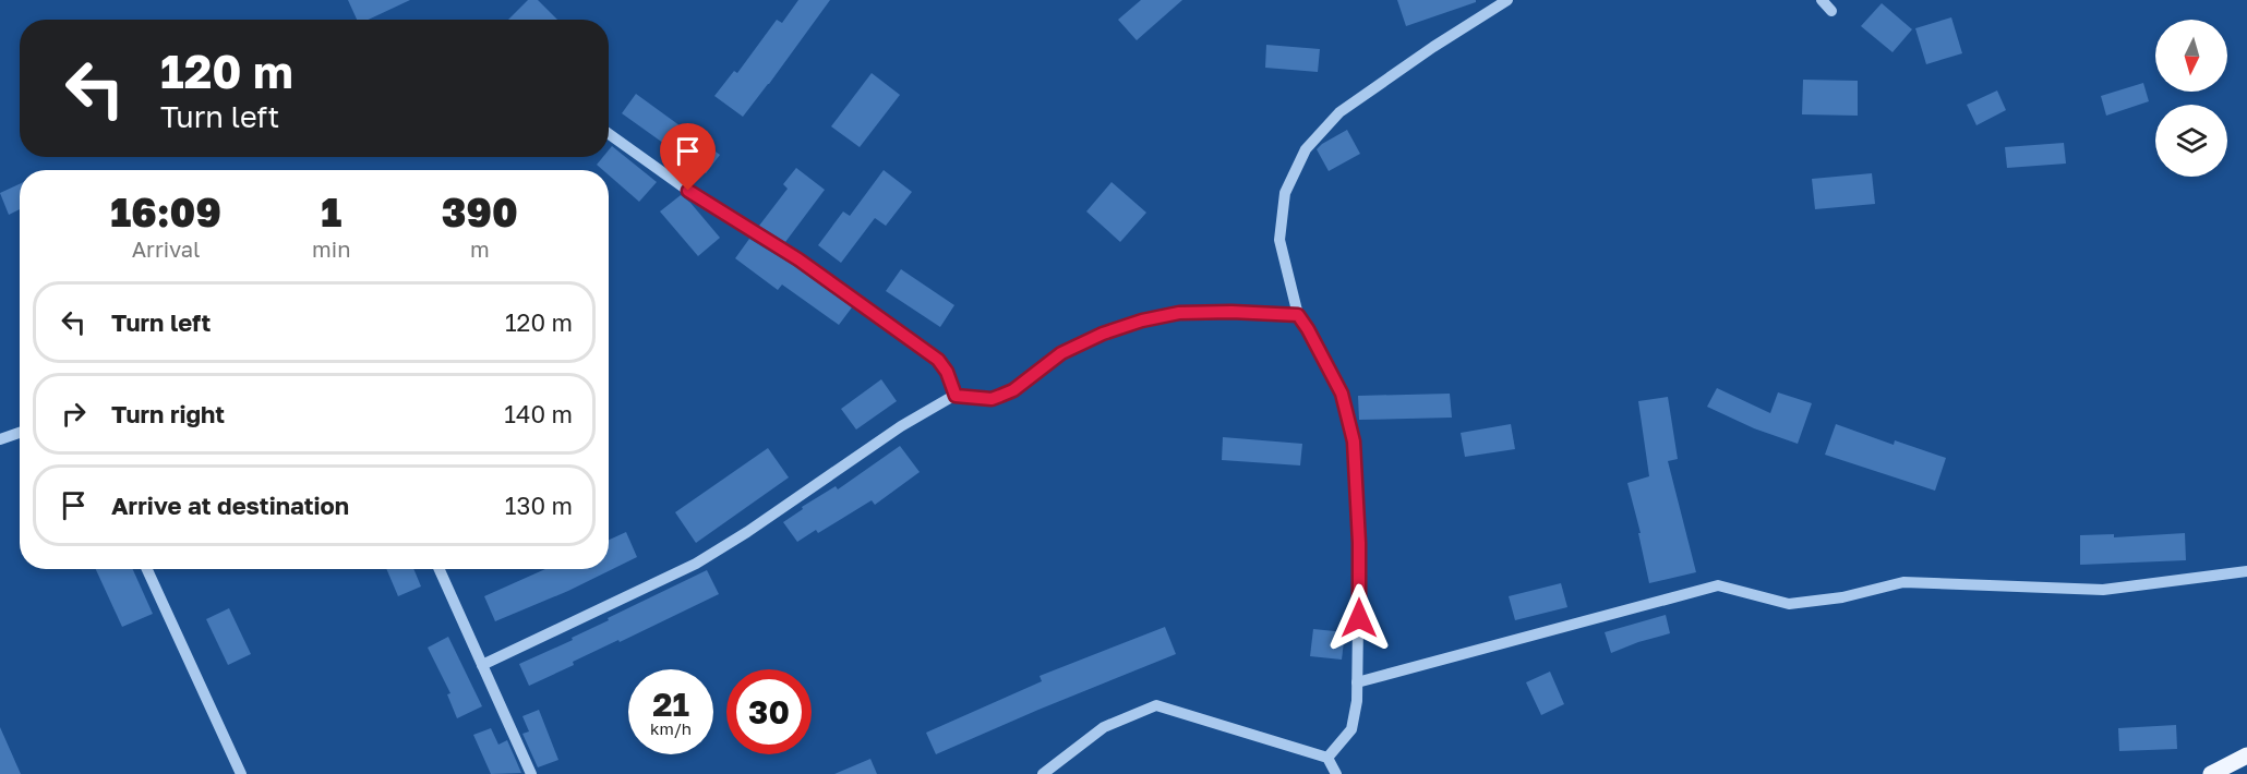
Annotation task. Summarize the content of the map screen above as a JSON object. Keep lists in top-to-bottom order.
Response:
{
  "north": "bottom",
  "page": {
    "turn": ["120 m", "Turn left"],
    "eta": [
      "16:09",
      "Arrival",
      "1",
      "min",
      "390",
      "m"
    ],
    "list": [
      {
        "name": "Turn left",
        "value": "120 m"
      },
      {
        "name": "Turn right",
        "value": "140 m"
      },
      {
        "name": "Arrive at destination",
        "value": "130 m"
      }
    ],
    "speed": "21 km/h",
    "limit": "30"
  }
}
